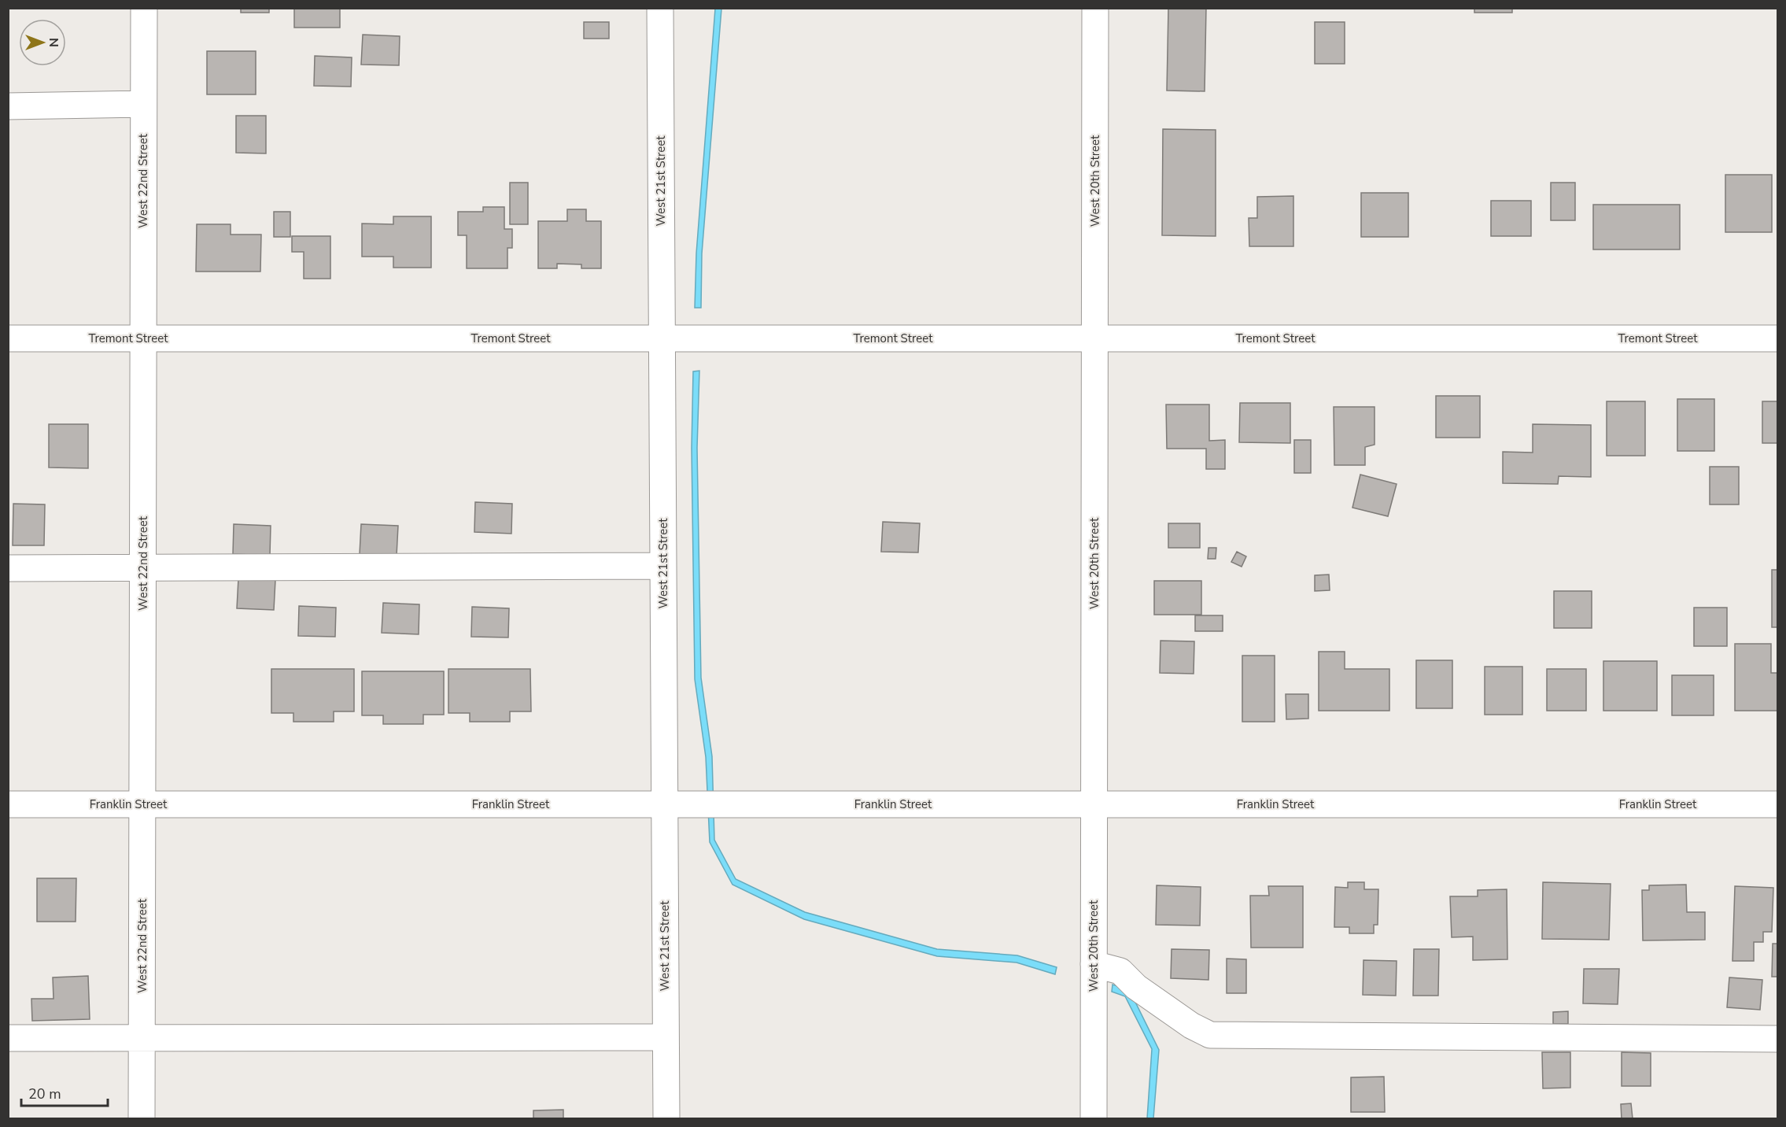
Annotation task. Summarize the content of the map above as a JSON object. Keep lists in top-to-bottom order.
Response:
{
  "streets": {
    "street": [
      "West 22nd Street",
      "West 21st Street",
      "West 20th Street",
      "Tremont Street",
      "Franklin Street"
    ]
  },
  "crossings": [
    ["West 22nd Street", "Tremont Street"],
    ["West 22nd Street", "Franklin Street"],
    ["West 21st Street", "Tremont Street"],
    ["West 21st Street", "Franklin Street"],
    ["West 20th Street", "Tremont Street"],
    ["West 20th Street", "Franklin Street"]
  ],
  "scale_bar": "20 m",
  "north": "right"
}
